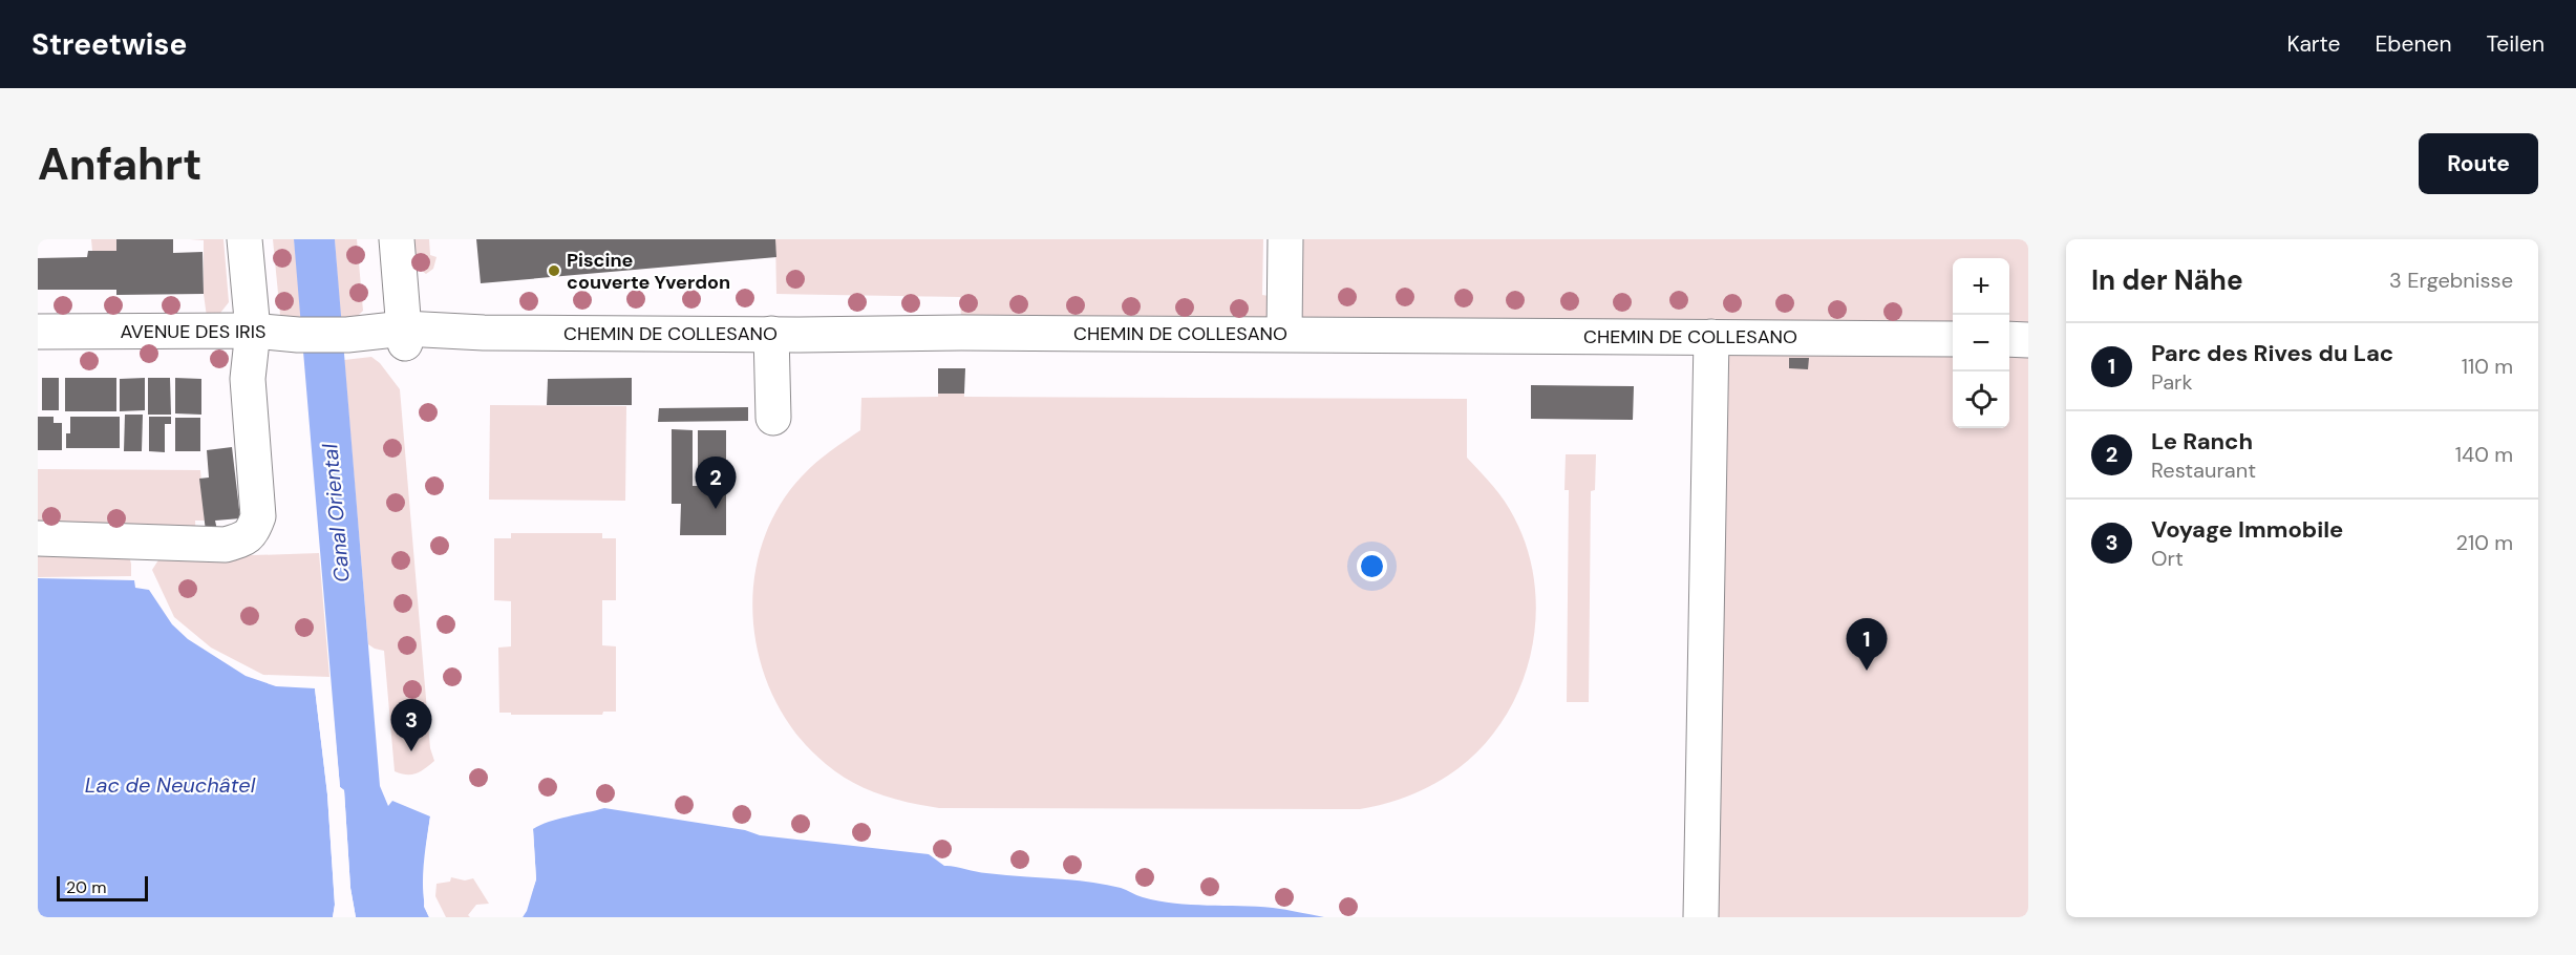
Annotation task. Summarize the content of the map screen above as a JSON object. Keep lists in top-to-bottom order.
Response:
{
  "streets": {
    "street": ["AVENUE DES IRIS", "CHEMIN DE COLLESANO"]
  },
  "crossings": [
    ["AVENUE DES IRIS", "CHEMIN DE COLLESANO"]
  ],
  "water": ["Canal Oriental", "Lac de Neuchâtel"],
  "places": ["Piscine couverte Yverdon"],
  "scale_bar": "20 m",
  "page": {
    "header": "Streetwise",
    "nav": ["Karte", "Ebenen", "Teilen"],
    "buttons": "Route",
    "title": "Anfahrt",
    "heading": ["In der Nähe", "3 Ergebnisse"],
    "map_buttons": ["+", "−"],
    "list": [
      {
        "mark": "1",
        "name": "Parc des Rives du Lac",
        "note": "Park",
        "value": "110 m"
      },
      {
        "mark": "2",
        "name": "Le Ranch",
        "note": "Restaurant",
        "value": "140 m"
      },
      {
        "mark": "3",
        "name": "Voyage Immobile",
        "note": "Ort",
        "value": "210 m"
      }
    ],
    "pins": ["2", "1", "3"],
    "scale": "20 m"
  }
}
